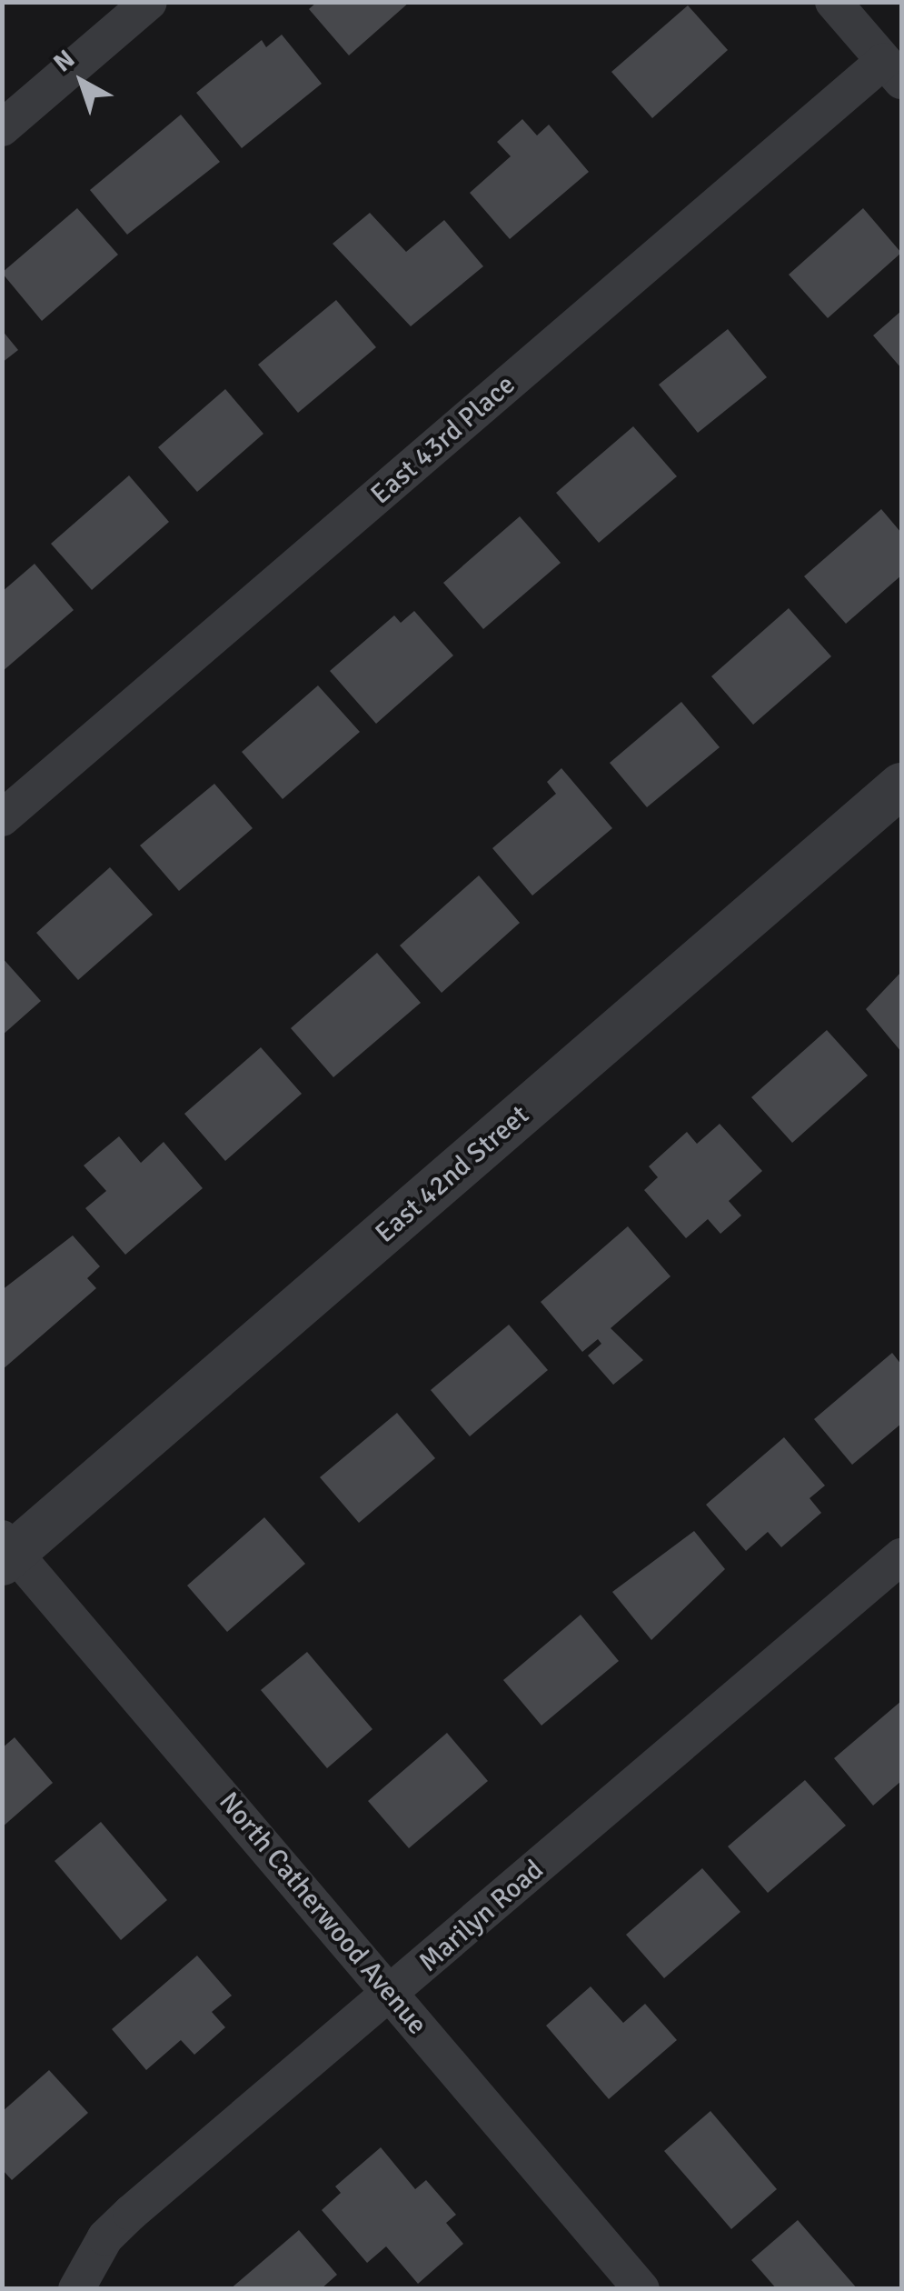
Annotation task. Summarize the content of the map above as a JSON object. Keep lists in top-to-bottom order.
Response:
{
  "streets": {
    "street": [
      "East 43rd Place",
      "East 42nd Street",
      "North Catherwood Avenue",
      "Marilyn Road"
    ]
  },
  "crossings": [
    ["East 42nd Street", "North Catherwood Avenue"],
    ["North Catherwood Avenue", "Marilyn Road"]
  ],
  "north": "top left"
}
